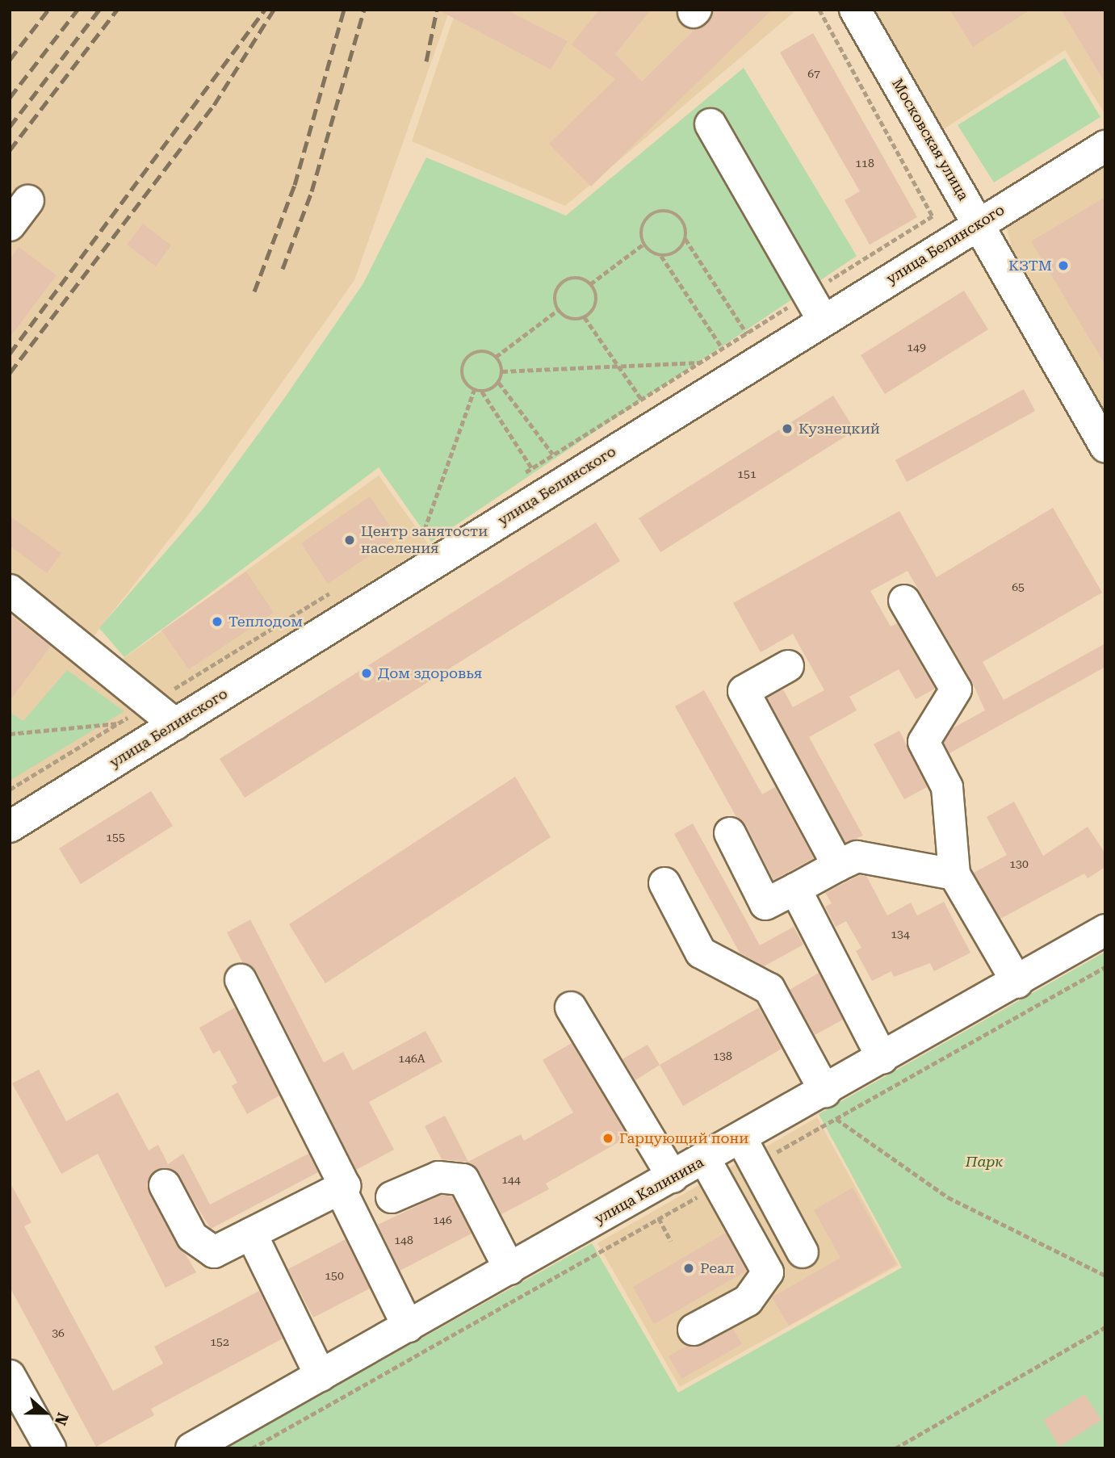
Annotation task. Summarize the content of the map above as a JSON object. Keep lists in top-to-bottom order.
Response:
{
  "streets": {
    "street": ["Московская улица", "улица Белинского", "улица Калинина"]
  },
  "crossings": [
    ["Московская улица", "улица Белинского"]
  ],
  "parks": ["Парк"],
  "places": [
    "КЗТМ",
    "Кузнецкий",
    "Центр занятости населения",
    "Теплодом",
    "Дом здоровья",
    "Гарцующий пони",
    "Реал"
  ],
  "house_numbers": [
    "67",
    "118",
    "149",
    "151",
    "65",
    "155",
    "130",
    "134",
    "138",
    "146А",
    "144",
    "146",
    "148",
    "150",
    "36",
    "152"
  ],
  "north": "right"
}
